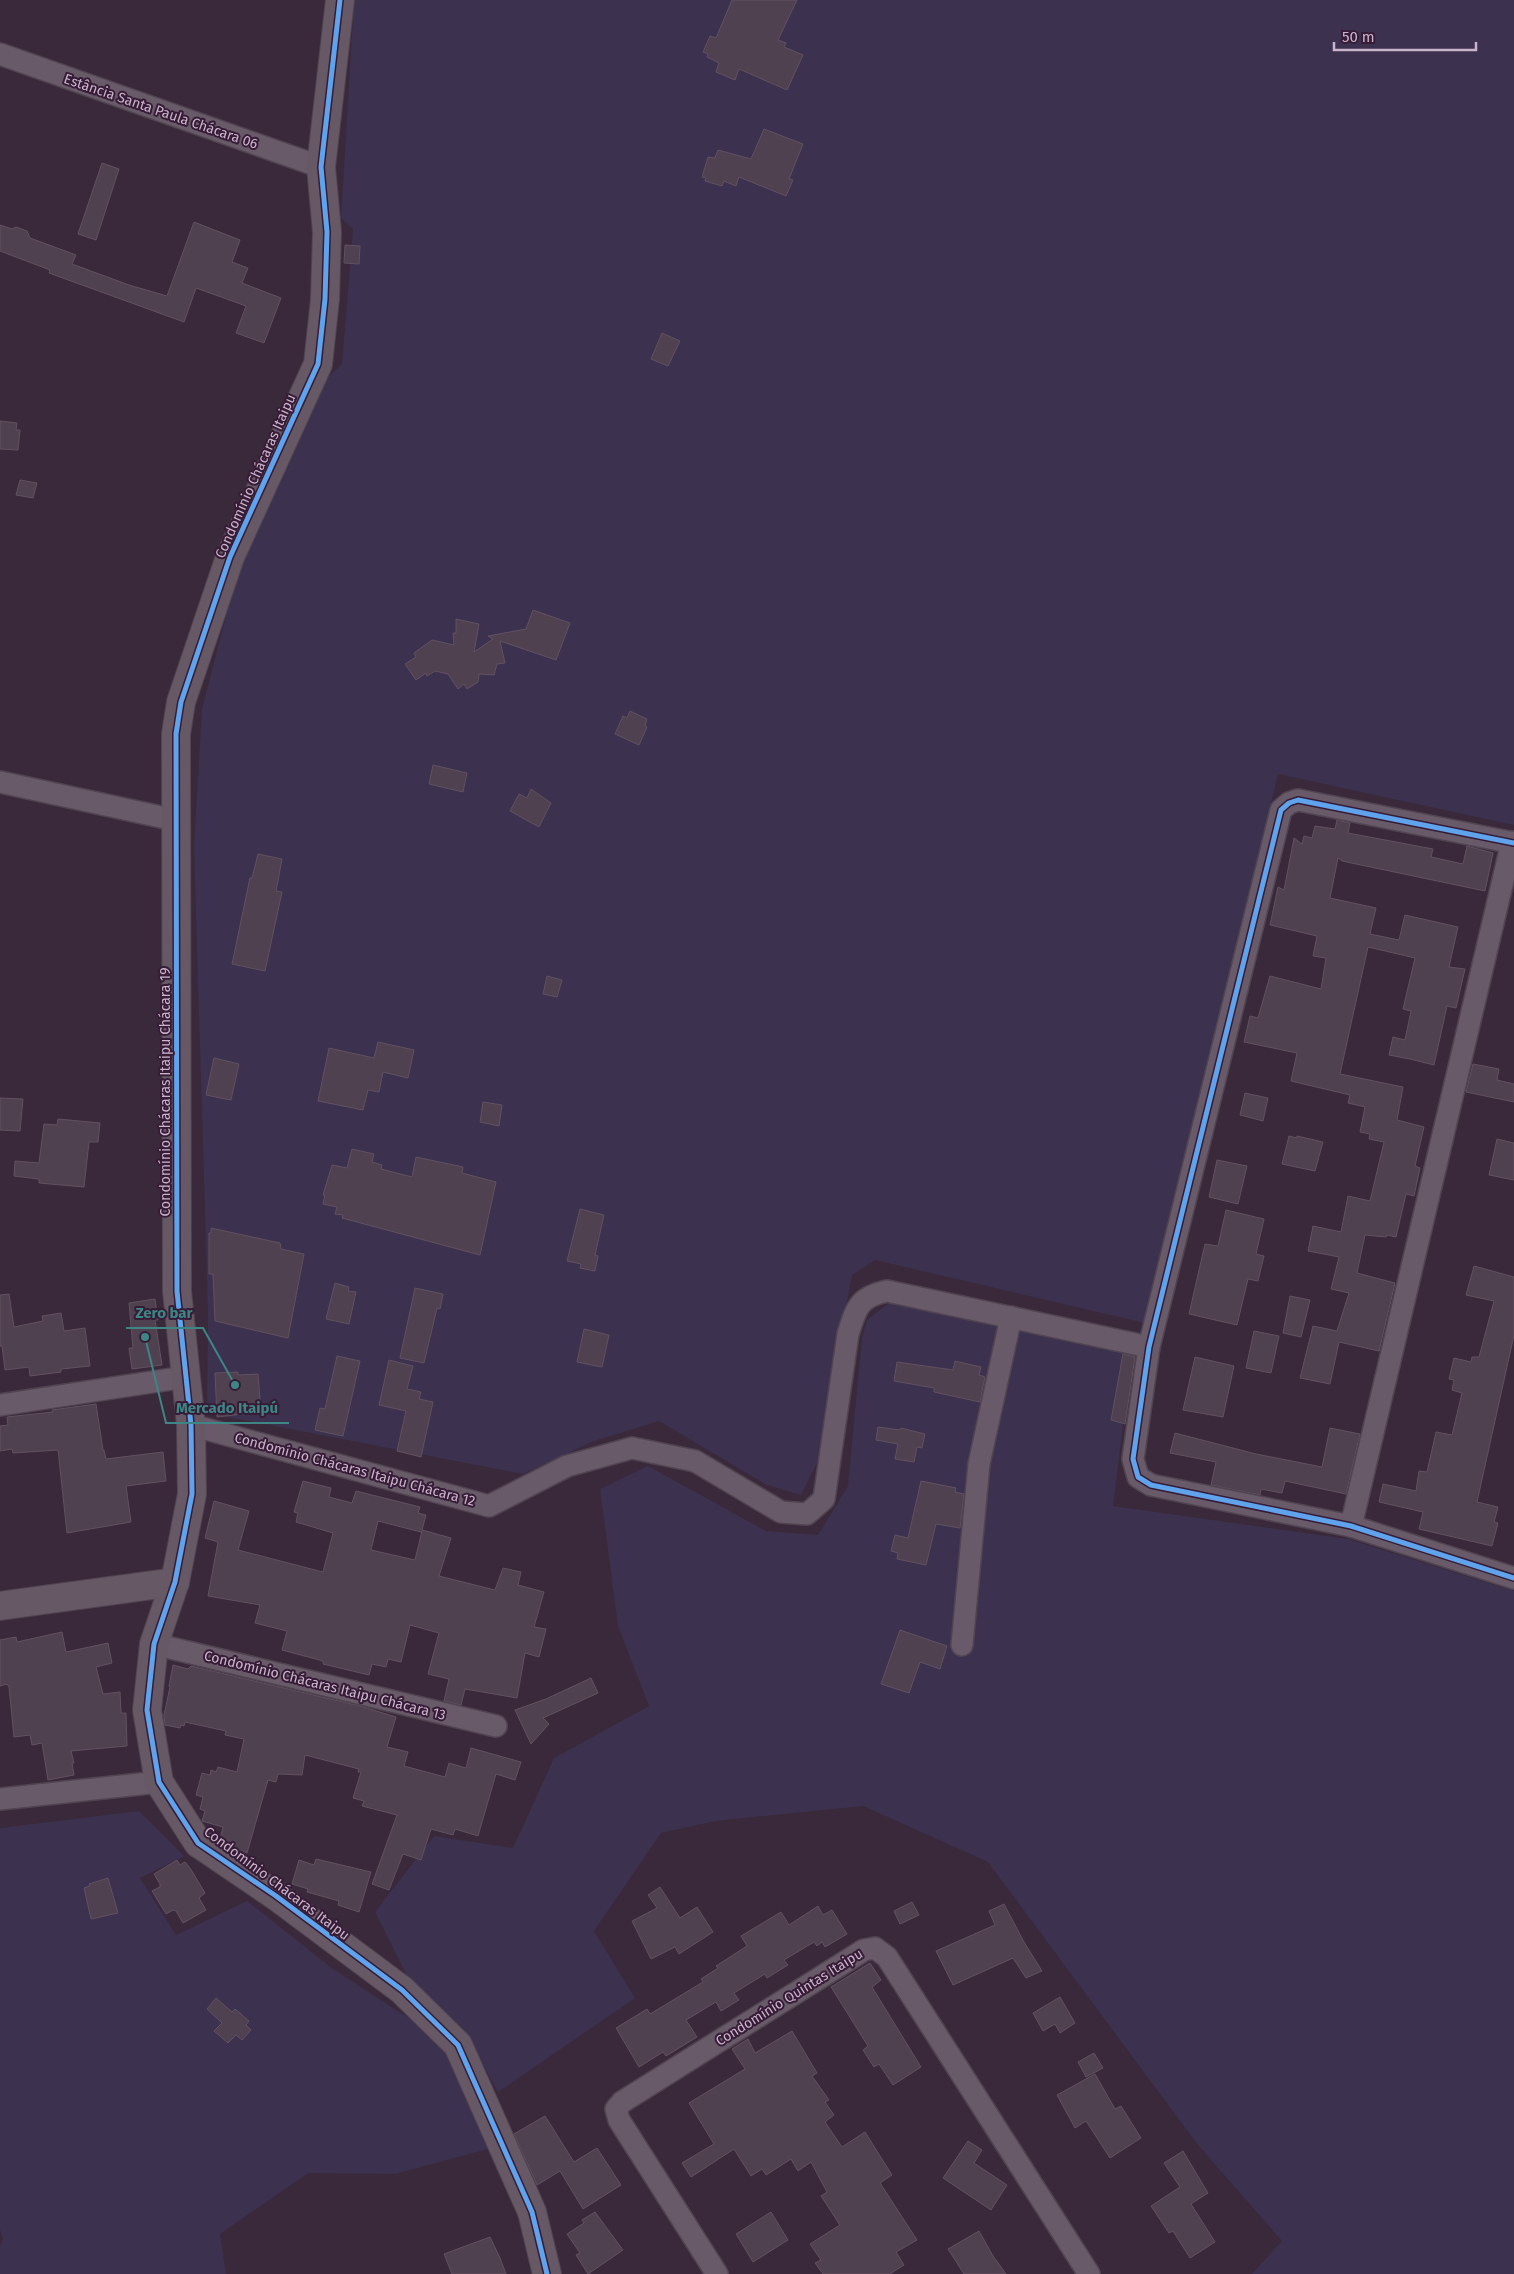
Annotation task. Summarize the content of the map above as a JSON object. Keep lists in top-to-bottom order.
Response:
{
  "streets": {
    "street": [
      "Estância Santa Paula Chácara 06",
      "Condomínio Chácaras Itaipu",
      "Condomínio Chácaras Itaipu Chácara 19",
      "Condomínio Chácaras Itaipu Chácara 12",
      "Condomínio Chácaras Itaipu Chácara 13",
      "Condomínio Quintas Itaipu"
    ]
  },
  "crossings": [
    ["Estância Santa Paula Chácara 06", "Condomínio Chácaras Itaipu"],
    ["Condomínio Chácaras Itaipu", "Condomínio Chácaras Itaipu Chácara 19"],
    ["Condomínio Chácaras Itaipu Chácara 19", "Condomínio Chácaras Itaipu Chácara 12"],
    ["Condomínio Chácaras Itaipu Chácara 19", "Condomínio Chácaras Itaipu Chácara 13"]
  ],
  "places": ["Mercado Itaipú", "Zero bar"],
  "scale_bar": "50 m"
}
